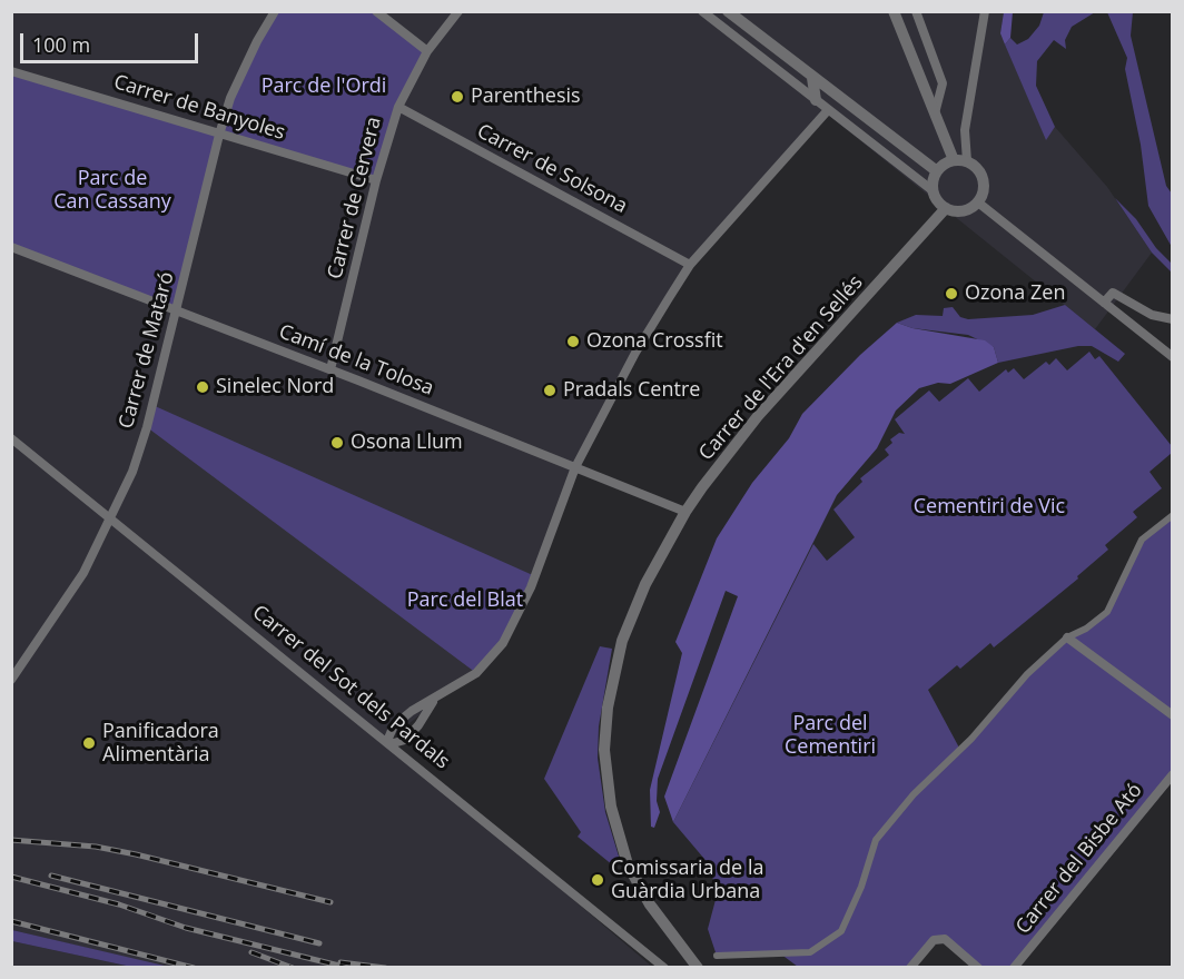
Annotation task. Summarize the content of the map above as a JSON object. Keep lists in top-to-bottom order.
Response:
{
  "streets": {
    "street": [
      "Carrer de Banyoles",
      "Carrer de Solsona",
      "Carrer de Cervera",
      "Carrer de Mataró",
      "Camí de la Tolosa",
      "Carrer de l'Era d'en Sellés",
      "Carrer del Sot dels Pardals",
      "Carrer del Bisbe Ató"
    ]
  },
  "crossings": [
    ["Carrer de Banyoles", "Carrer de Cervera"],
    ["Carrer de Banyoles", "Carrer de Mataró"],
    ["Carrer de Solsona", "Carrer de Cervera"],
    ["Carrer de Cervera", "Camí de la Tolosa"],
    ["Carrer de Mataró", "Camí de la Tolosa"],
    ["Carrer de Mataró", "Carrer del Sot dels Pardals"],
    ["Camí de la Tolosa", "Carrer de l'Era d'en Sellés"]
  ],
  "parks": [
    "Parc de l'Ordi",
    "Parc de Can Cassany",
    "Cementiri de Vic",
    "Parc del Blat",
    "Parc del Cementiri"
  ],
  "places": [
    "Parenthesis",
    "Ozona Zen",
    "Ozona Crossfit",
    "Sinelec Nord",
    "Pradals Centre",
    "Osona Llum",
    "Panificadora Alimentària",
    "Comissaria de la Guàrdia Urbana"
  ],
  "scale_bar": "100 m"
}
